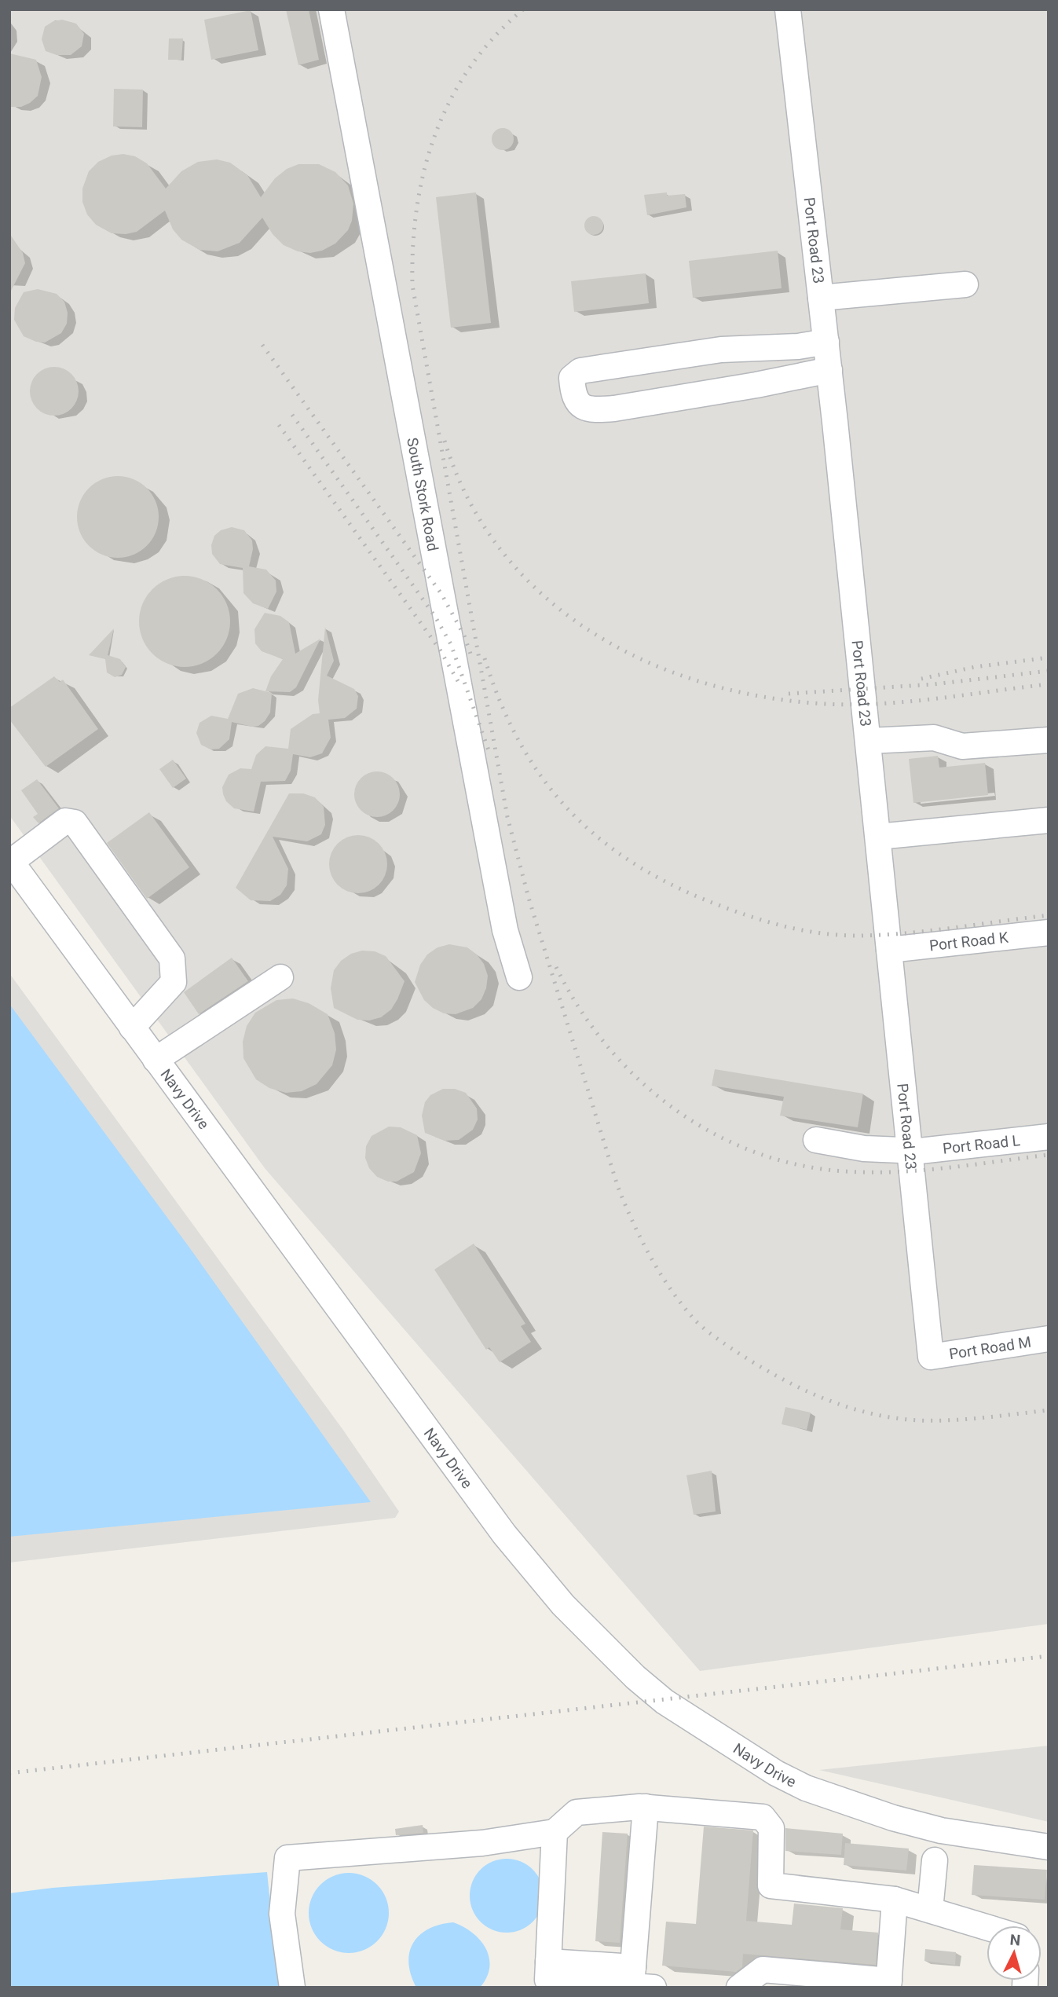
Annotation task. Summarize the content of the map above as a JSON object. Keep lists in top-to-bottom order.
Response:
{
  "streets": {
    "street": [
      "Port Road 23",
      "South Stork Road",
      "Port Road K",
      "Navy Drive",
      "Port Road L",
      "Port Road M"
    ]
  },
  "crossings": [
    ["Port Road 23", "Port Road K"],
    ["Port Road 23", "Port Road L"],
    ["Port Road 23", "Port Road M"]
  ],
  "north": "top"
}
